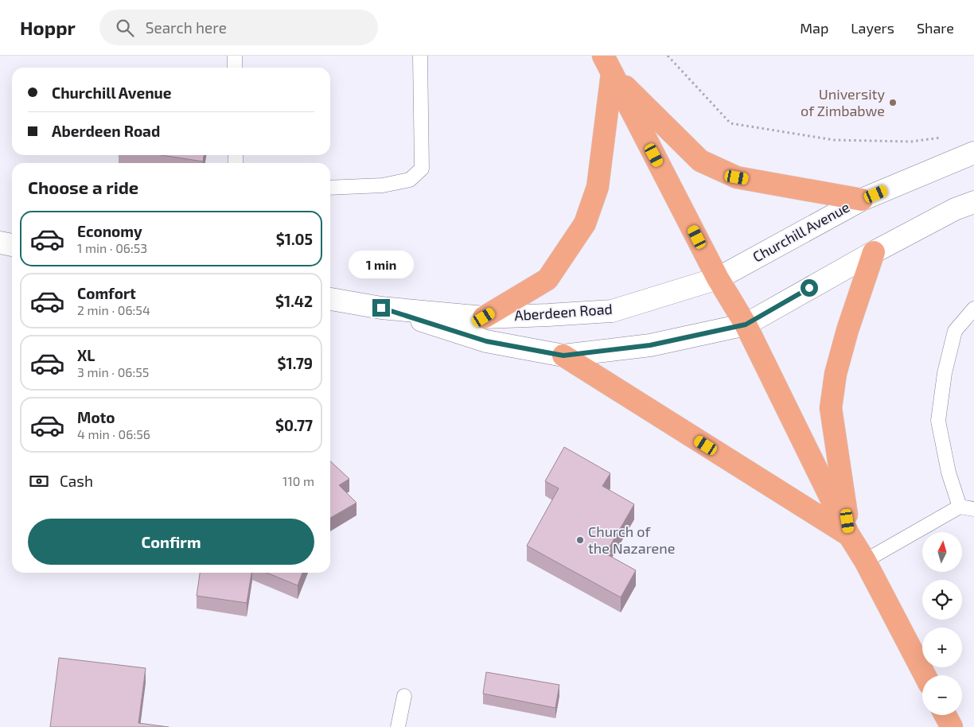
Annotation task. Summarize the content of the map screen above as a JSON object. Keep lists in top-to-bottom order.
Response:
{
  "streets": {
    "street": ["Churchill Avenue", "Aberdeen Road"]
  },
  "crossings": [
    ["Churchill Avenue", "Aberdeen Road"]
  ],
  "places": ["University of Zimbabwe", "Church of the Nazarene"],
  "north": "top",
  "page": {
    "header": "Hoppr",
    "search": "Search here",
    "nav": ["Map", "Layers", "Share"],
    "banner": ["Churchill Avenue", "Aberdeen Road"],
    "heading": "Choose a ride",
    "list": [
      {
        "name": "Economy",
        "note": "1 min · 06:53",
        "value": "$1.05"
      },
      {
        "name": "Comfort",
        "note": "2 min · 06:54",
        "value": "$1.42"
      },
      {
        "name": "XL",
        "note": "3 min · 06:55",
        "value": "$1.79"
      },
      {
        "name": "Moto",
        "note": "4 min · 06:56",
        "value": "$0.77"
      }
    ],
    "bubble": "1 min",
    "pay": ["Cash", "110 m"],
    "buttons": "Confirm",
    "map_buttons": ["+", "−"]
  }
}
